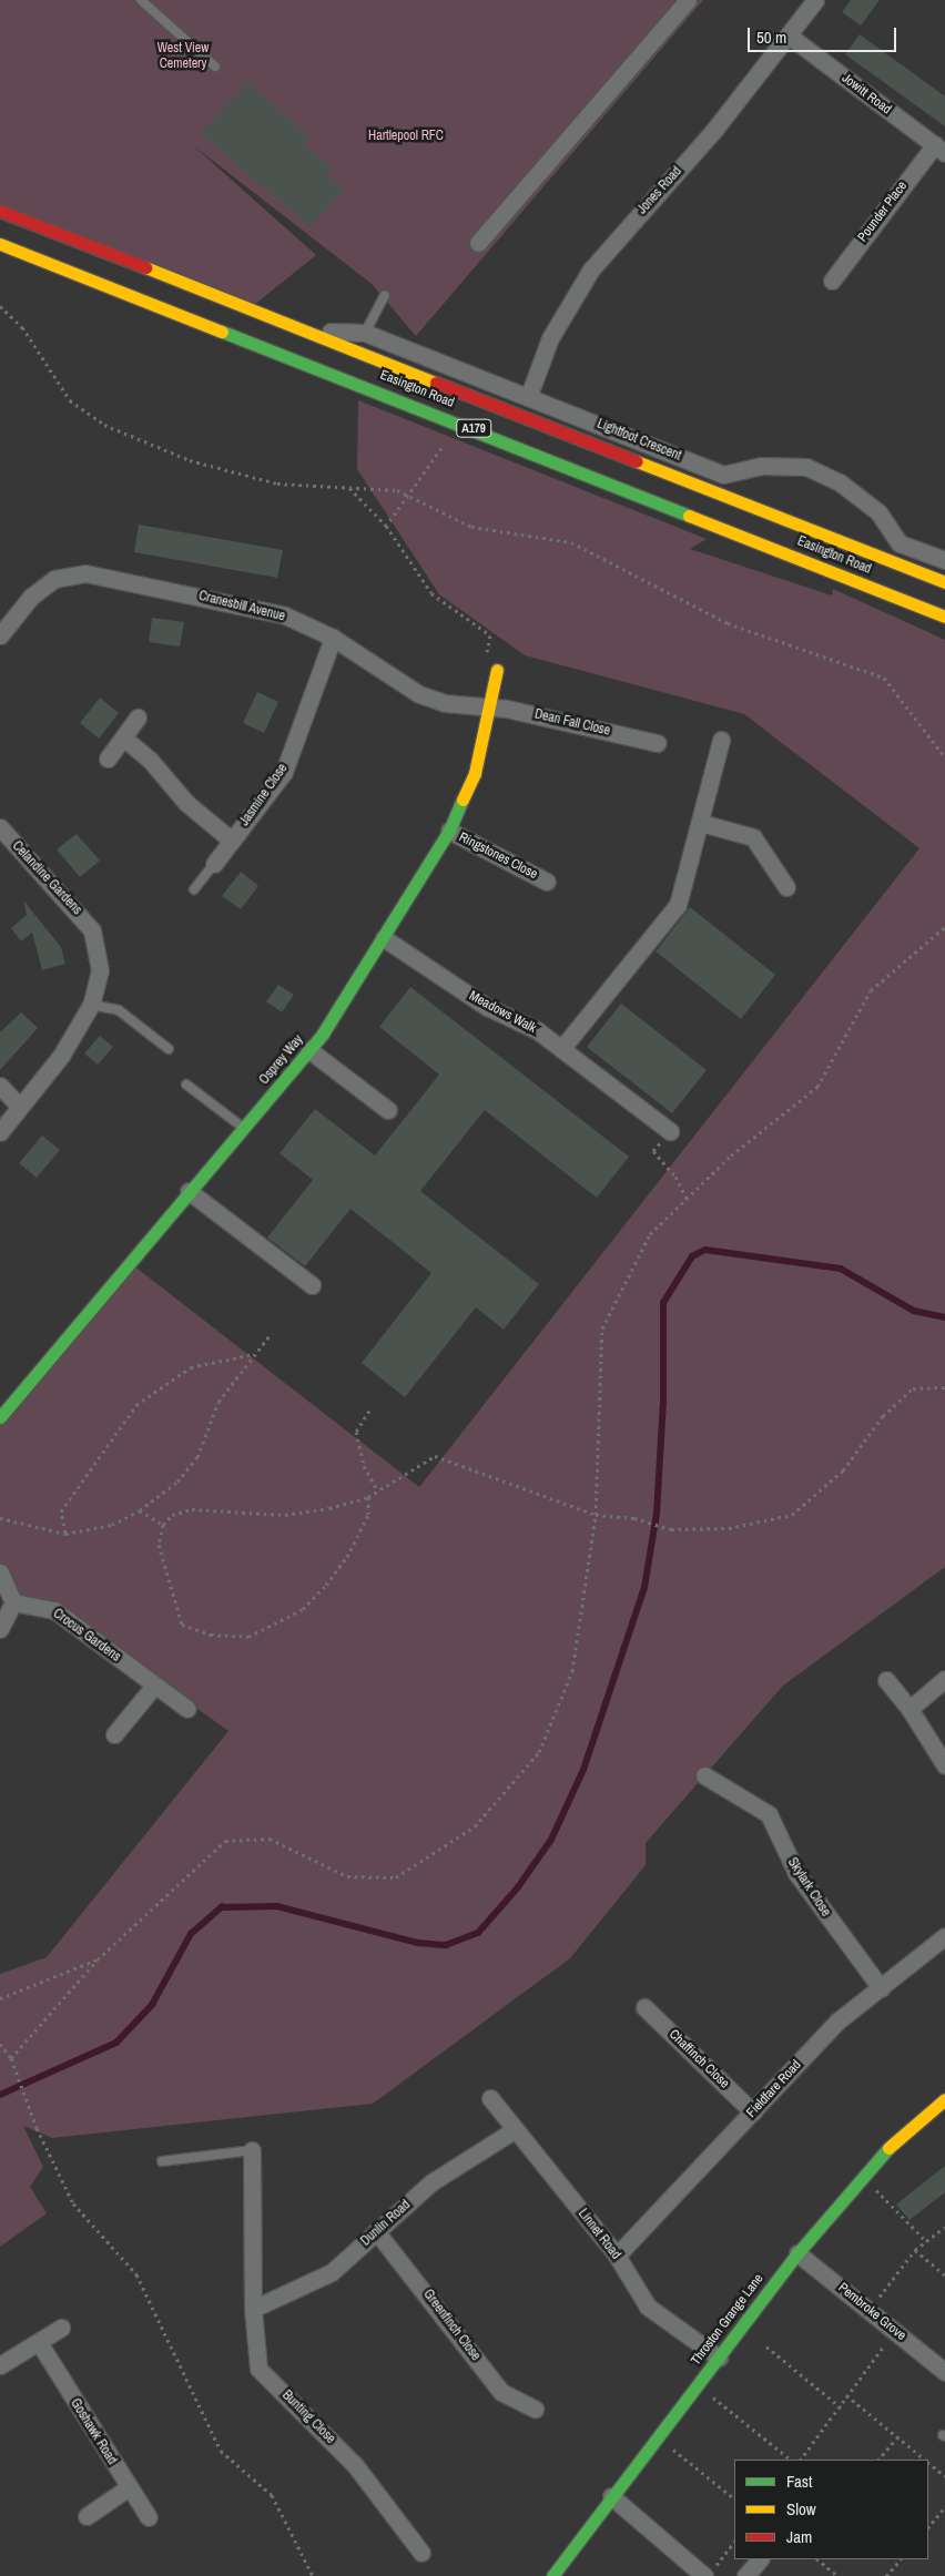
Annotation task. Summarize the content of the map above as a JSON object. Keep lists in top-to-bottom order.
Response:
{
  "streets": {
    "main road": [
      "Easington Road",
      "A179",
      "Osprey Way",
      "Throston Grange Lane"
    ],
    "street": [
      "Jowitt Road",
      "Jones Road",
      "Pounder Place",
      "Lightfoot Crescent",
      "Cranesbill Avenue",
      "Dean Fall Close",
      "Jasmine Close",
      "Ringstones Close",
      "Celandine Gardens",
      "Meadows Walk",
      "Crocus Gardens",
      "Skylark Close",
      "Chaffinch Close",
      "Fieldfare Road",
      "Dunlin Road",
      "Linnet Road",
      "Pembroke Grove",
      "Greenfinch Close",
      "Bunting Close",
      "Goshawk Road"
    ]
  },
  "crossings": [
    ["Jowitt Road", "Jones Road"],
    ["Jowitt Road", "Pounder Place"],
    ["Jones Road", "Lightfoot Crescent"],
    ["Easington Road", "Lightfoot Crescent"],
    ["Cranesbill Avenue", "Dean Fall Close"],
    ["Cranesbill Avenue", "Jasmine Close"],
    ["Cranesbill Avenue", "Osprey Way"],
    ["Dean Fall Close", "Osprey Way"],
    ["Ringstones Close", "Osprey Way"],
    ["Meadows Walk", "Osprey Way"],
    ["Skylark Close", "Fieldfare Road"],
    ["Chaffinch Close", "Fieldfare Road"],
    ["Fieldfare Road", "Linnet Road"],
    ["Dunlin Road", "Linnet Road"],
    ["Dunlin Road", "Greenfinch Close"],
    ["Dunlin Road", "Bunting Close"],
    ["Linnet Road", "Throston Grange Lane"],
    ["Pembroke Grove", "Throston Grange Lane"]
  ],
  "parks": ["West View Cemetery", "Hartlepool RFC"],
  "legend": ["Fast", "Slow", "Jam"],
  "scale_bar": "50 m"
}
